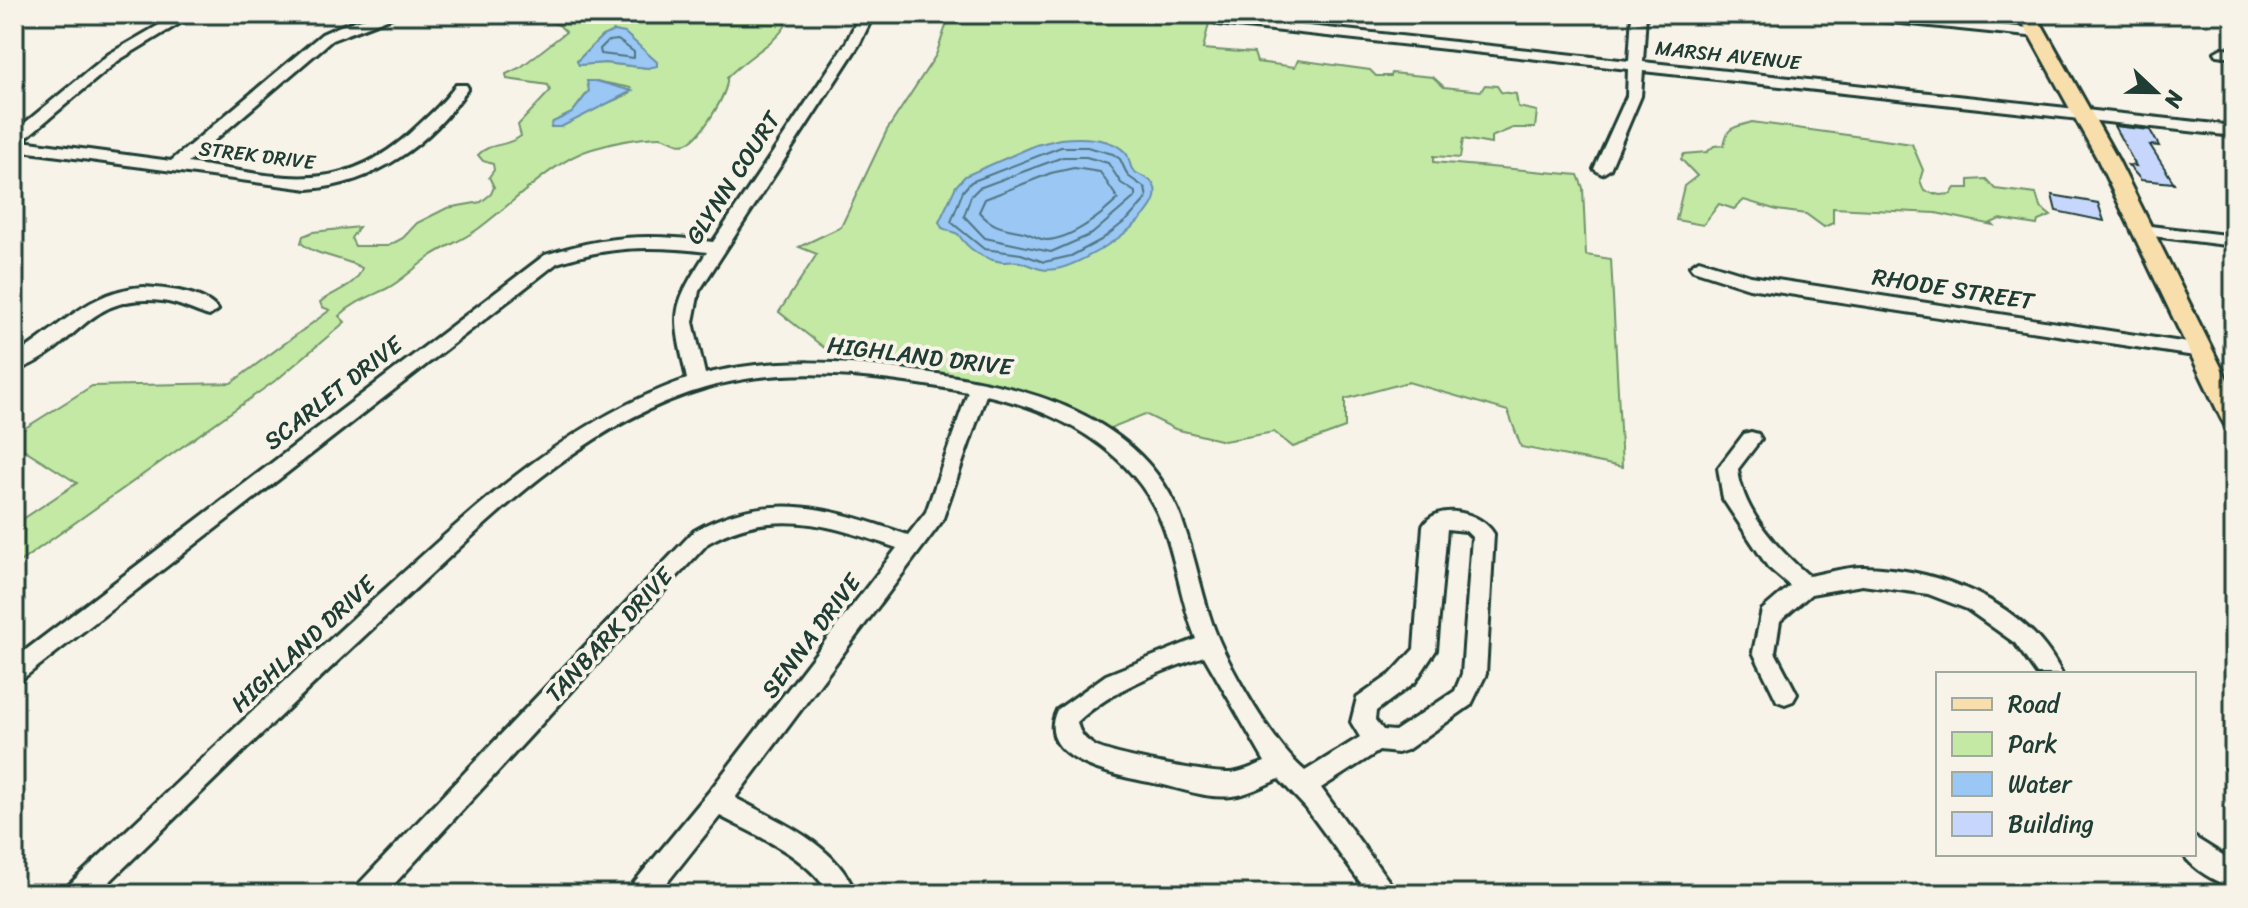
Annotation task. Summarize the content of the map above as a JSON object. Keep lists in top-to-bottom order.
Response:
{
  "streets": {
    "street": [
      "MARSH AVENUE",
      "STREK DRIVE",
      "GLYNN COURT",
      "RHODE STREET",
      "HIGHLAND DRIVE",
      "SCARLET DRIVE",
      "TANBARK DRIVE",
      "SENNA DRIVE"
    ]
  },
  "crossings": [
    ["GLYNN COURT", "HIGHLAND DRIVE"],
    ["GLYNN COURT", "SCARLET DRIVE"],
    ["HIGHLAND DRIVE", "SENNA DRIVE"],
    ["TANBARK DRIVE", "SENNA DRIVE"]
  ],
  "legend": [
    "Road",
    "Park",
    "Water",
    "Building"
  ],
  "north": "right"
}
